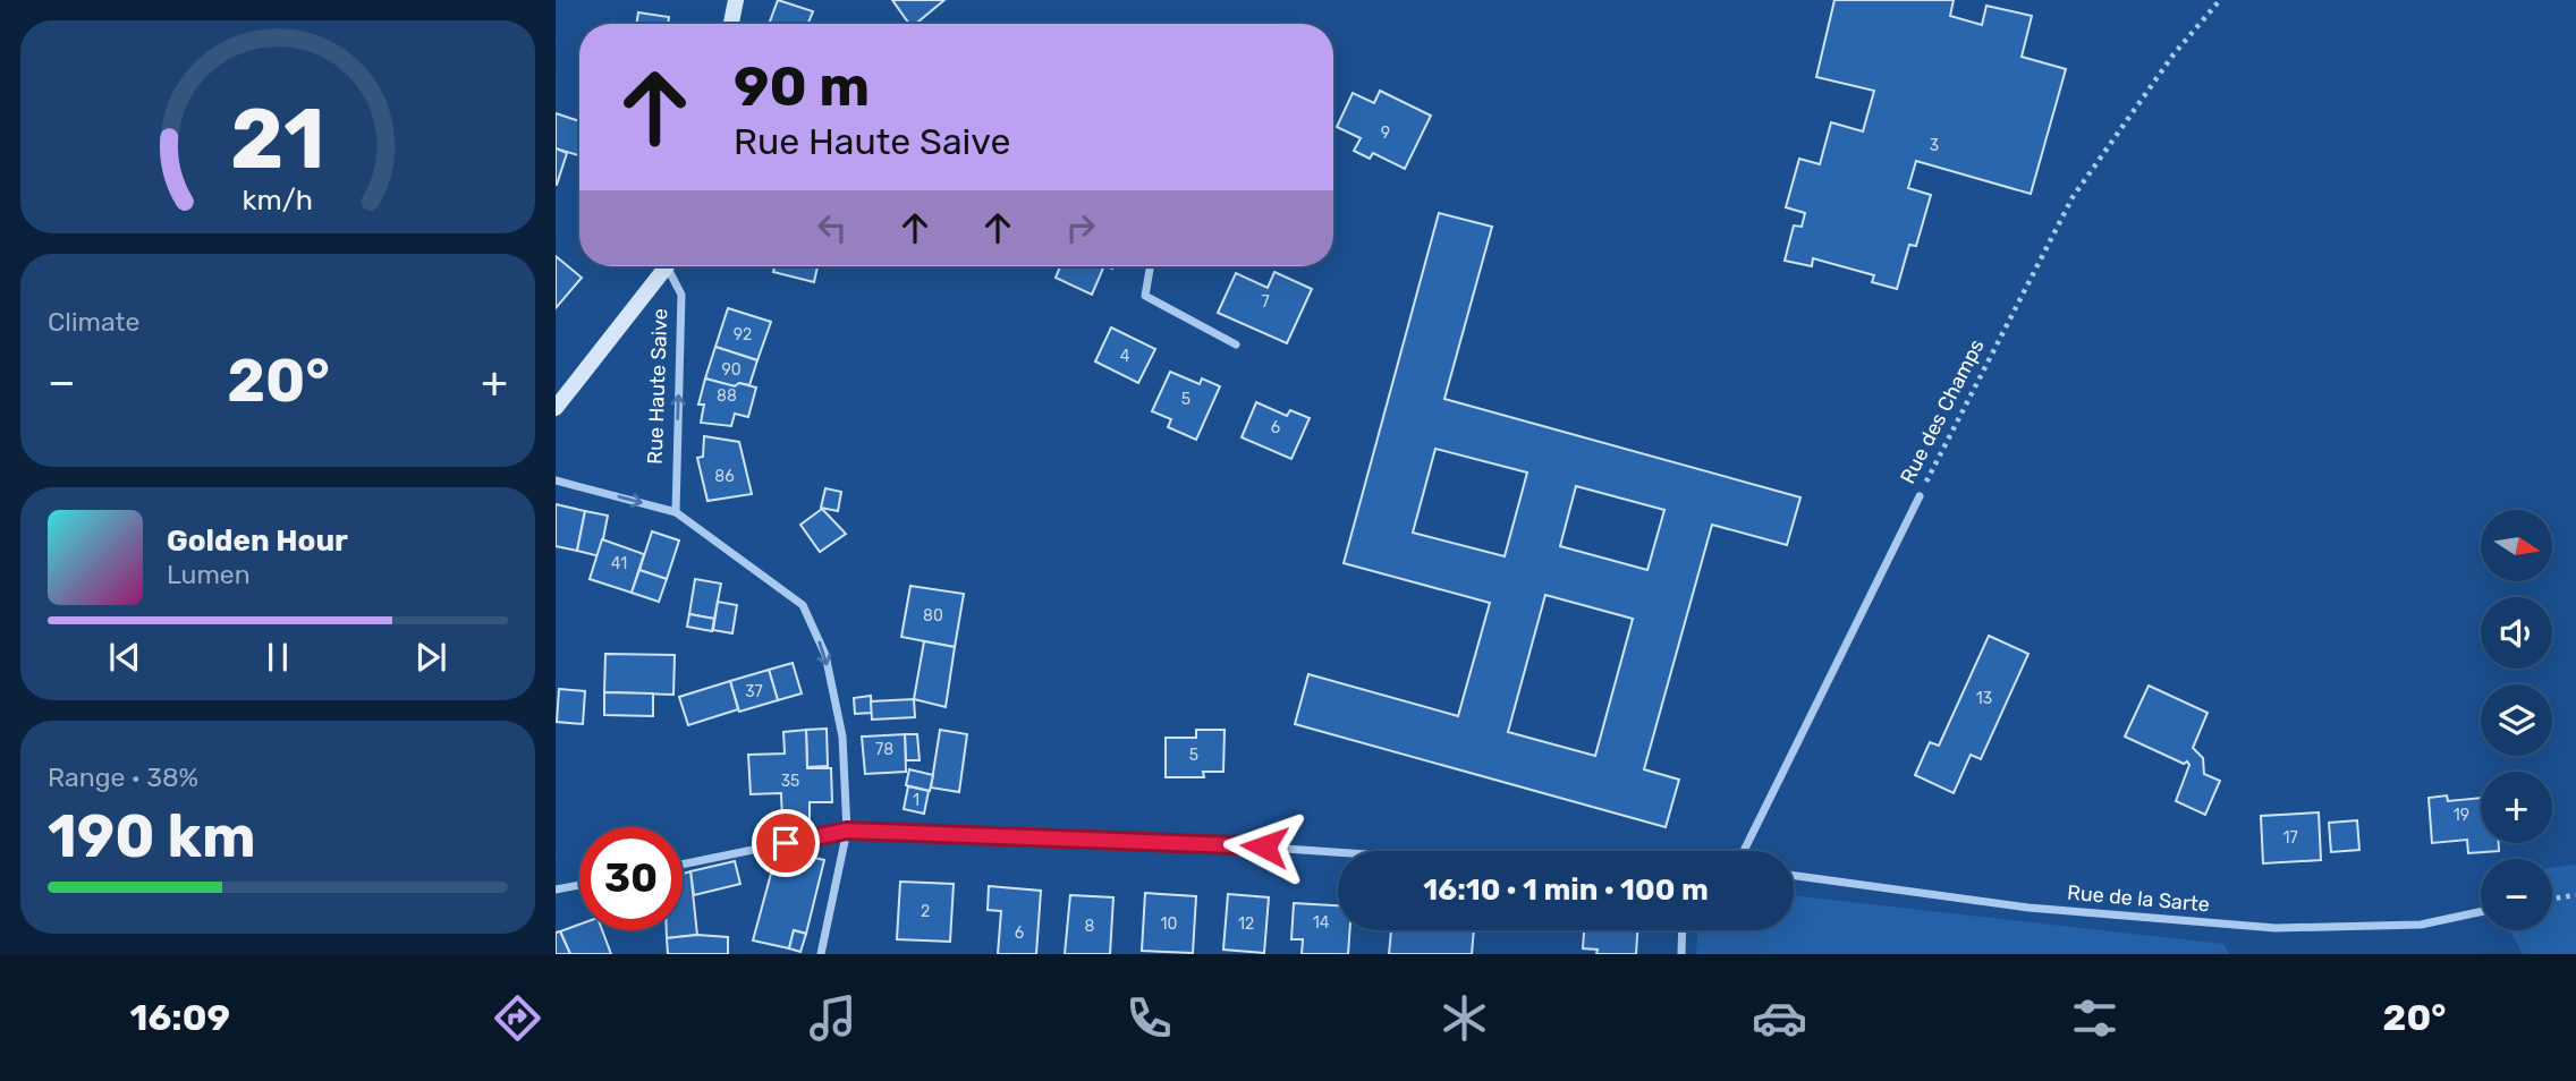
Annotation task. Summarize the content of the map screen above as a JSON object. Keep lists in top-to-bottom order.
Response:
{
  "streets": {
    "street": ["Rue Haute Saive", "Rue des Champs", "Rue de la Sarte"]
  },
  "one_way": ["Rue Haute Saive"],
  "house_numbers": [
    "9",
    "3",
    "7",
    "92",
    "4",
    "90",
    "88",
    "5",
    "6",
    "86",
    "41",
    "80",
    "37",
    "13",
    "78",
    "5",
    "35",
    "1",
    "19",
    "17",
    "2",
    "14",
    "10",
    "12",
    "8",
    "6"
  ],
  "north": "right",
  "page": {
    "turn": ["90 m", "Rue Haute Saive"],
    "tile": [
      "Climate",
      ["Range · 38%", "190 km"]
    ],
    "heat": ["−", "20°", "+"],
    "song": ["Golden Hour", "Lumen"],
    "map_buttons": ["+", "−"],
    "limit": "30",
    "trip": "16:10 · 1 min · 100 m",
    "tabs": ["16:09", "20°"],
    "gauge": ["21", "km/h"]
  }
}
